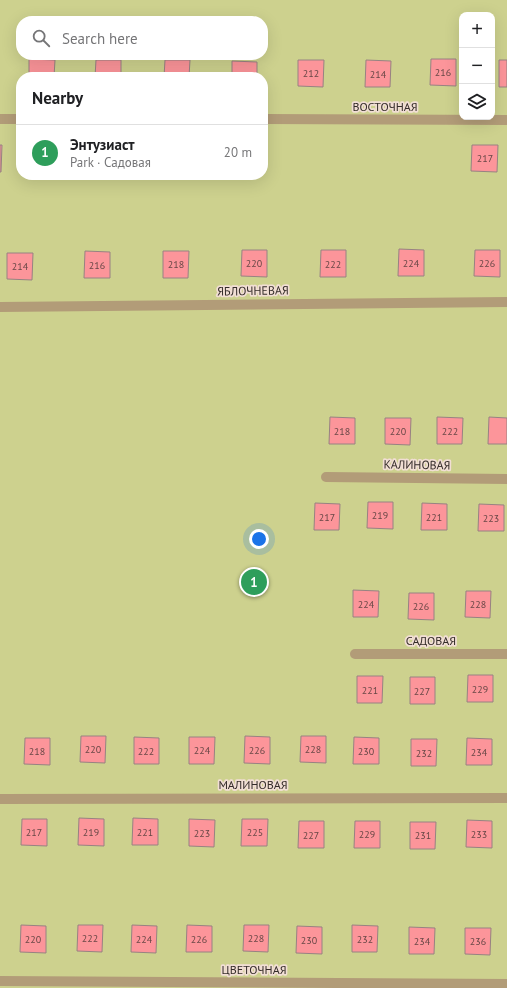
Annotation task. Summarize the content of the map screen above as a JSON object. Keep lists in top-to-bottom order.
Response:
{
  "streets": {
    "street": [
      "ВОСТОЧНАЯ",
      "ЯБЛОЧНЕВАЯ",
      "КАЛИНОВАЯ",
      "САДОВАЯ",
      "МАЛИНОВАЯ",
      "ЦВЕТОЧНАЯ"
    ]
  },
  "house_numbers": [
    "216",
    "212",
    "214",
    "217",
    "220",
    "224",
    "226",
    "218",
    "222",
    "216",
    "214",
    "218",
    "220",
    "222",
    "219",
    "217",
    "221",
    "223",
    "224",
    "228",
    "226",
    "229",
    "221",
    "227",
    "220",
    "228",
    "224",
    "226",
    "218",
    "222",
    "230",
    "234",
    "232",
    "217",
    "219",
    "221",
    "225",
    "223",
    "229",
    "233",
    "227",
    "231",
    "222",
    "228",
    "220",
    "224",
    "226",
    "232",
    "230",
    "234",
    "236"
  ],
  "page": {
    "map_buttons": ["+", "−"],
    "search": "Search here",
    "heading": "Nearby",
    "list": [
      {
        "mark": "1",
        "name": "Энтузиаст",
        "note": "Park · Садовая",
        "value": "20 m"
      }
    ],
    "pins": "1"
  }
}
